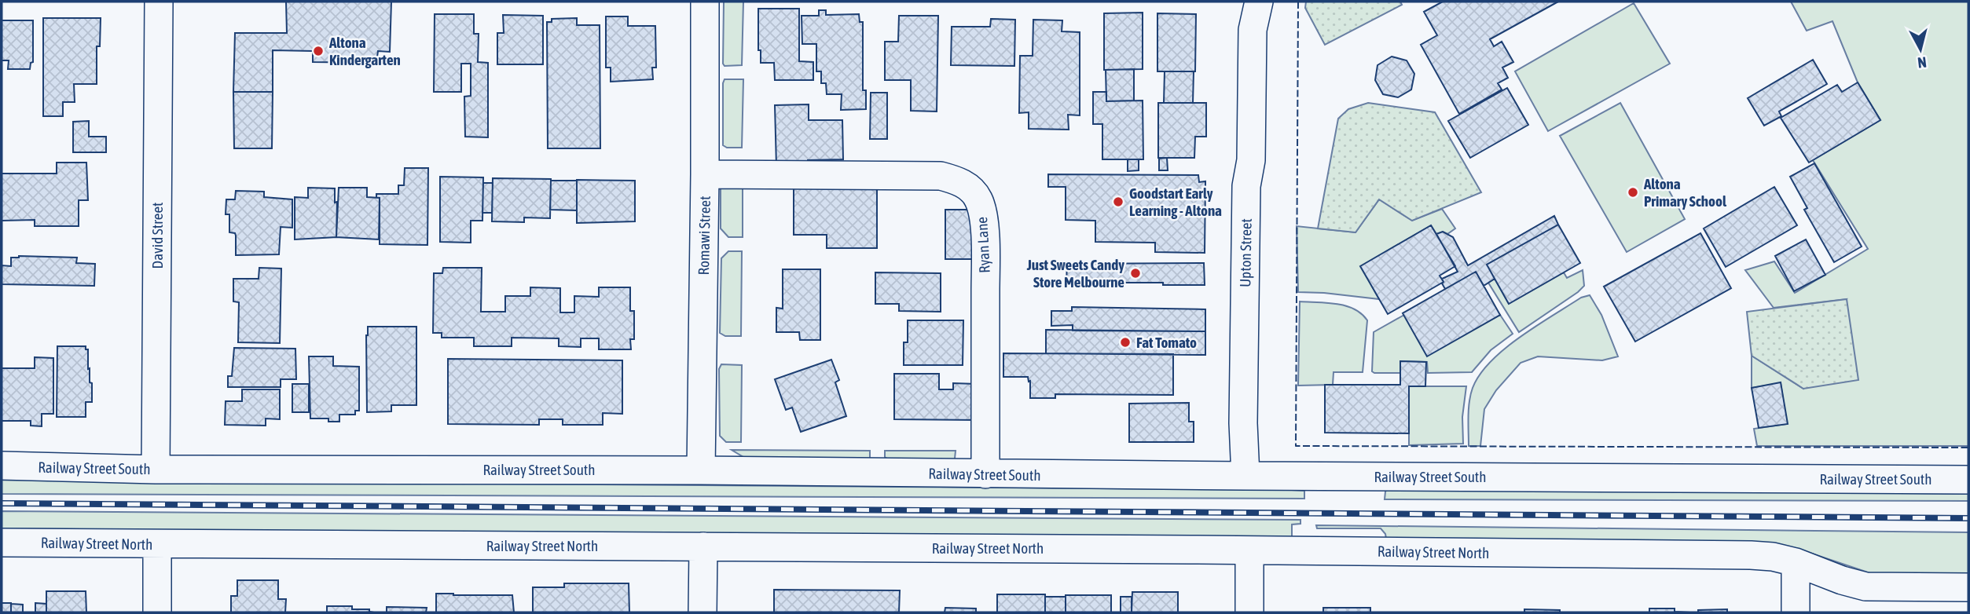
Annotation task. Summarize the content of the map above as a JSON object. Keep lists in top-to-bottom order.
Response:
{
  "streets": {
    "street": [
      "David Street",
      "Romawi Street",
      "Ryan Lane",
      "Upton Street",
      "Railway Street South",
      "Railway Street North"
    ]
  },
  "crossings": [
    ["David Street", "Railway Street South"],
    ["Romawi Street", "Ryan Lane"],
    ["Romawi Street", "Railway Street South"],
    ["Ryan Lane", "Railway Street South"],
    ["Upton Street", "Railway Street South"]
  ],
  "places": [
    "Altona Kindergarten",
    "Altona Primary School",
    "Goodstart Early Learning - Altona",
    "Just Sweets Candy Store Melbourne",
    "Fat Tomato"
  ],
  "north": "bottom"
}
